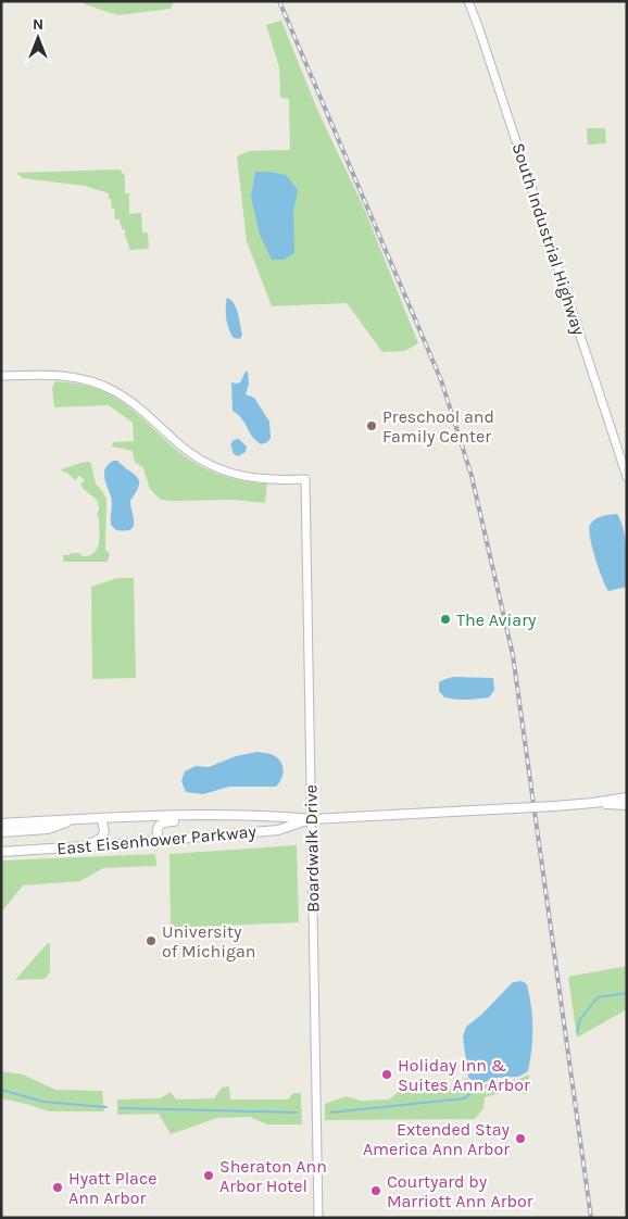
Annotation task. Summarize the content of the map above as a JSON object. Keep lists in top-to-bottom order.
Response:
{
  "streets": {
    "main road": ["East Eisenhower Parkway"],
    "street": ["South Industrial Highway", "Boardwalk Drive"]
  },
  "crossings": [
    ["East Eisenhower Parkway", "Boardwalk Drive"]
  ],
  "places": [
    "Preschool and Family Center",
    "The Aviary",
    "University of Michigan",
    "Holiday Inn & Suites Ann Arbor",
    "Extended Stay America Ann Arbor",
    "Sheraton Ann Arbor Hotel",
    "Hyatt Place Ann Arbor",
    "Courtyard by Marriott Ann Arbor"
  ],
  "north": "top"
}
